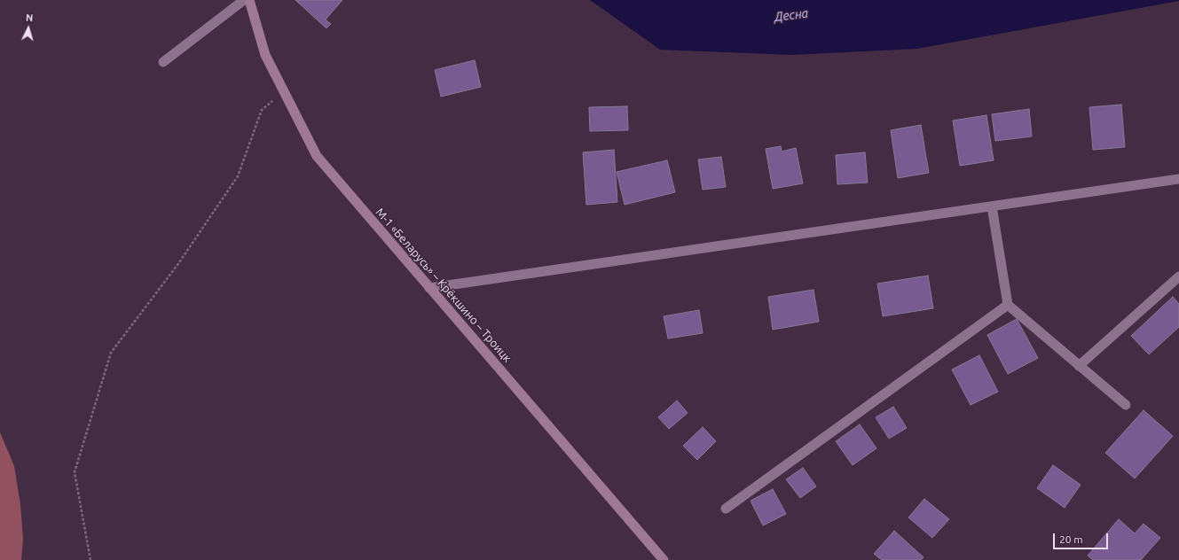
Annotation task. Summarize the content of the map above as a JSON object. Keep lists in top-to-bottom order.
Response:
{
  "streets": {
    "main road": ["М-1 «Беларусь» – Крёкшино – Троицк"]
  },
  "water": ["Десна"],
  "scale_bar": "20 m",
  "north": "top"
}
